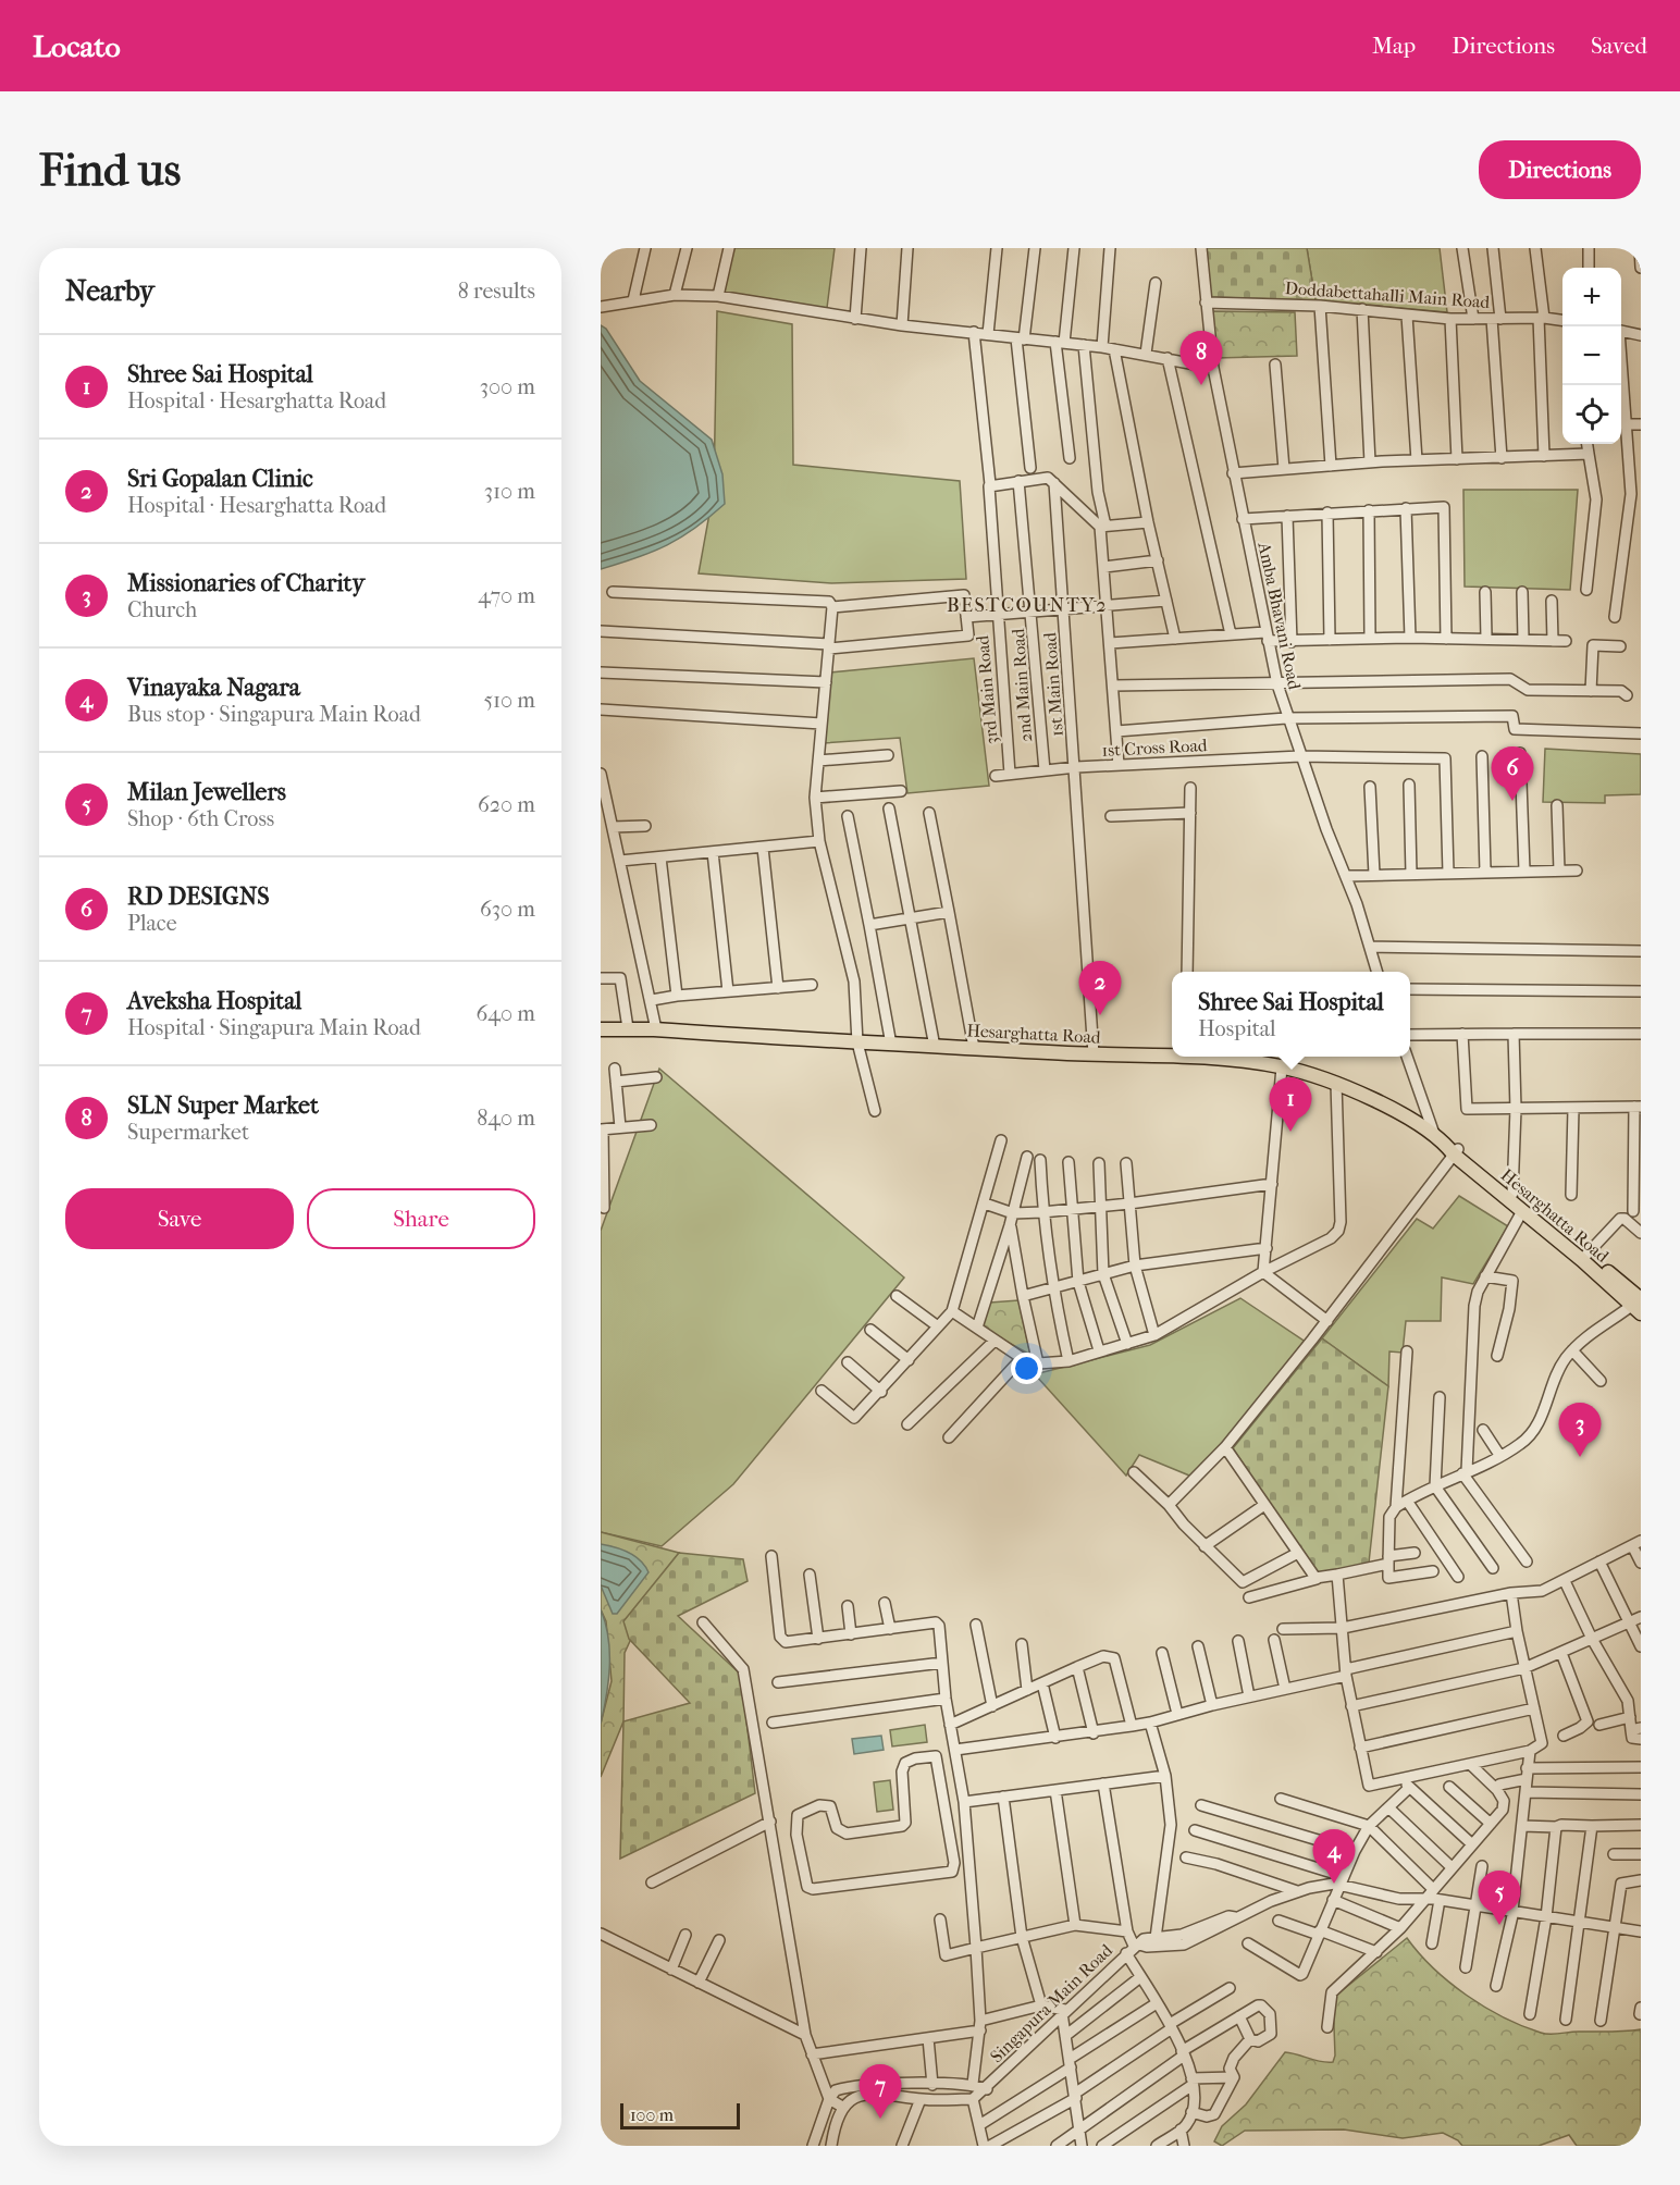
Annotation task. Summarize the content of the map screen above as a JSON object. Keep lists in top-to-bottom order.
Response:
{
  "streets": {
    "main road": ["Hesarghatta Road"],
    "street": [
      "Doddabettahalli Main Road",
      "Amba Bhavani Road",
      "1st Main Road",
      "2nd Main Road",
      "3rd Main Road",
      "1st Cross Road",
      "Singapura Main Road"
    ]
  },
  "crossings": [
    ["Doddabettahalli Main Road", "Amba Bhavani Road"],
    ["Amba Bhavani Road", "1st Cross Road"],
    ["1st Main Road", "1st Cross Road"],
    ["1st Main Road", "Hesarghatta Road"],
    ["2nd Main Road", "1st Cross Road"],
    ["3rd Main Road", "1st Cross Road"]
  ],
  "districts": ["BESTCOUNTY2"],
  "scale_bar": "100 m",
  "page": {
    "header": "Locato",
    "nav": ["Map", "Directions", "Saved"],
    "buttons": [
      "Directions",
      ["Save", "Share"]
    ],
    "title": "Find us",
    "heading": ["Nearby", "8 results"],
    "map_buttons": ["+", "−"],
    "pins": [
      "8",
      "6",
      "2",
      "1",
      "3",
      "4",
      "5",
      "7"
    ],
    "list": [
      {
        "mark": "1",
        "name": "Shree Sai Hospital",
        "note": "Hospital · Hesarghatta Road",
        "value": "300 m"
      },
      {
        "mark": "2",
        "name": "Sri Gopalan Clinic",
        "note": "Hospital · Hesarghatta Road",
        "value": "310 m"
      },
      {
        "mark": "3",
        "name": "Missionaries of Charity",
        "note": "Church",
        "value": "470 m"
      },
      {
        "mark": "4",
        "name": "Vinayaka Nagara",
        "note": "Bus stop · Singapura Main Road",
        "value": "510 m"
      },
      {
        "mark": "5",
        "name": "Milan Jewellers",
        "note": "Shop · 6th Cross",
        "value": "620 m"
      },
      {
        "mark": "6",
        "name": "RD DESIGNS",
        "note": "Place",
        "value": "630 m"
      },
      {
        "mark": "7",
        "name": "Aveksha Hospital",
        "note": "Hospital · Singapura Main Road",
        "value": "640 m"
      },
      {
        "mark": "8",
        "name": "SLN Super Market",
        "note": "Supermarket",
        "value": "840 m"
      }
    ],
    "popup": ["Shree Sai Hospital", "Hospital"],
    "scale": "100 m"
  }
}
